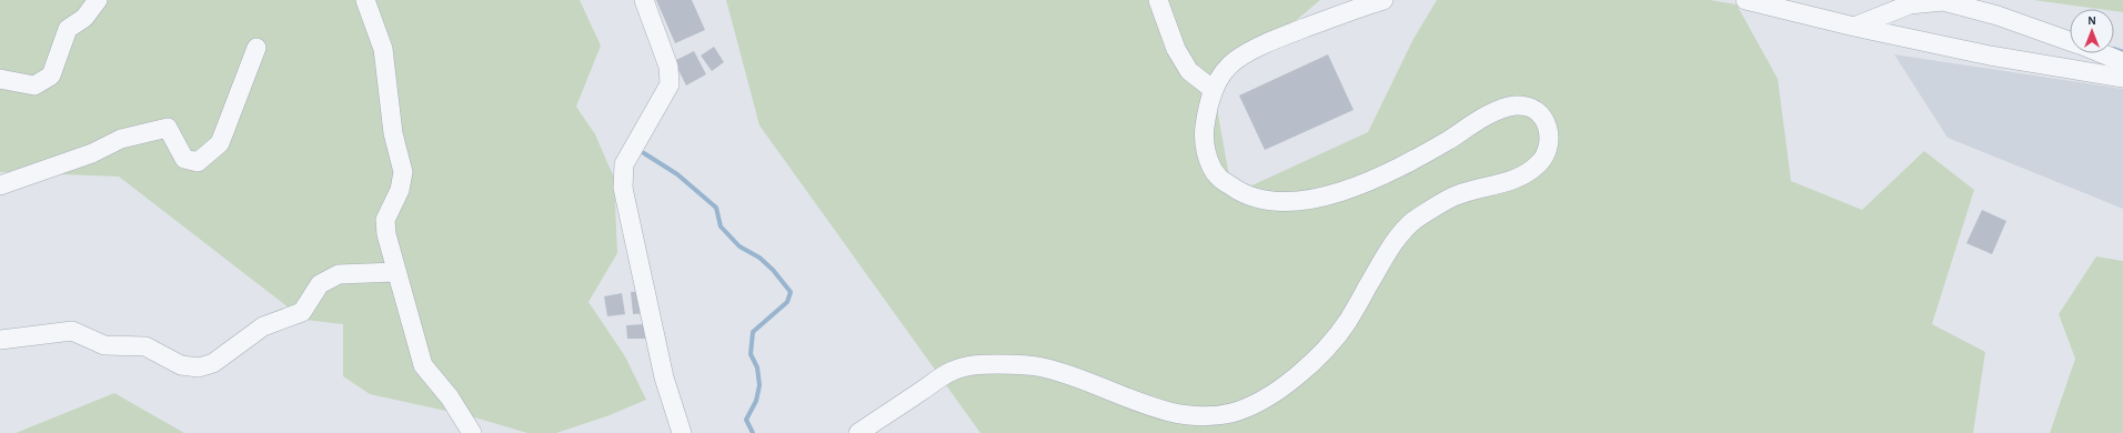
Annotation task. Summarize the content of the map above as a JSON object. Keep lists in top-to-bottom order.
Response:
{
  "north": "top"
}
